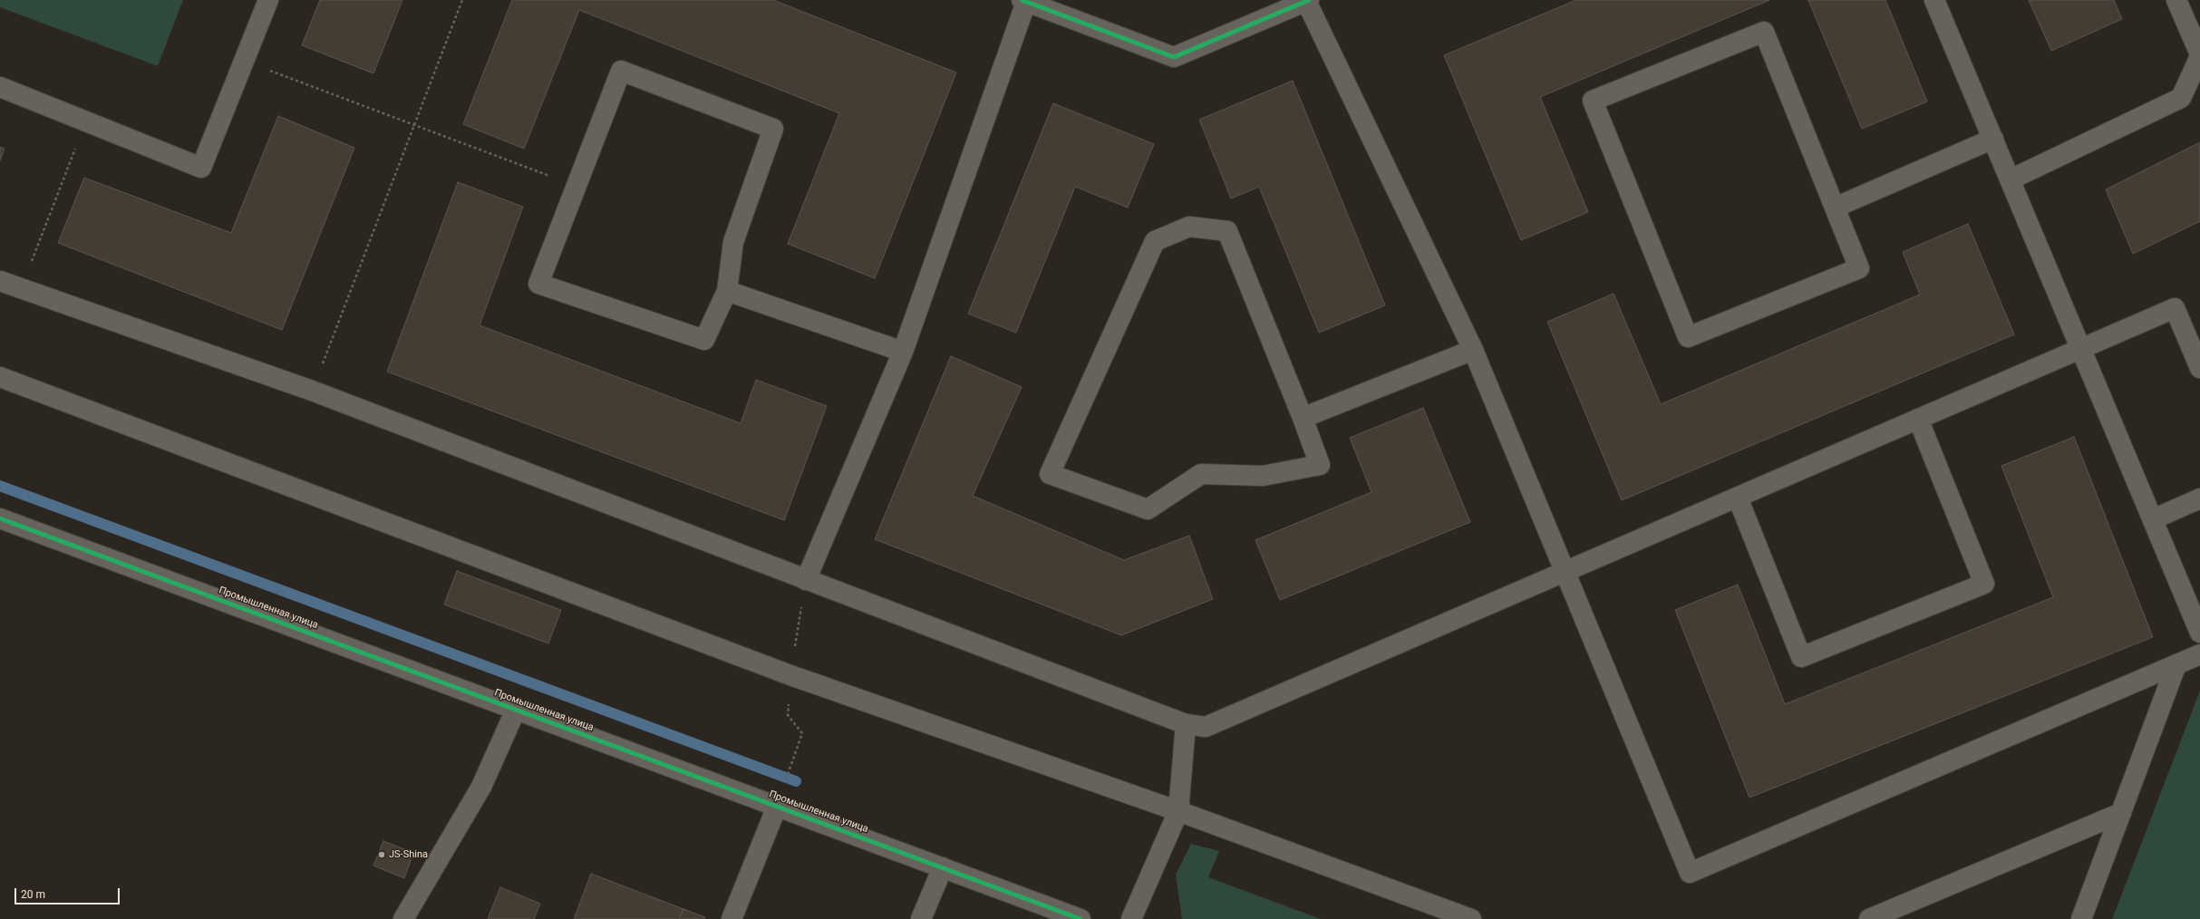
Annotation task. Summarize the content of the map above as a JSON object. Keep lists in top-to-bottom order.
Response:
{
  "streets": {
    "street": ["Промышленная улица"]
  },
  "places": ["JS-Shina"],
  "scale_bar": "20 m"
}
